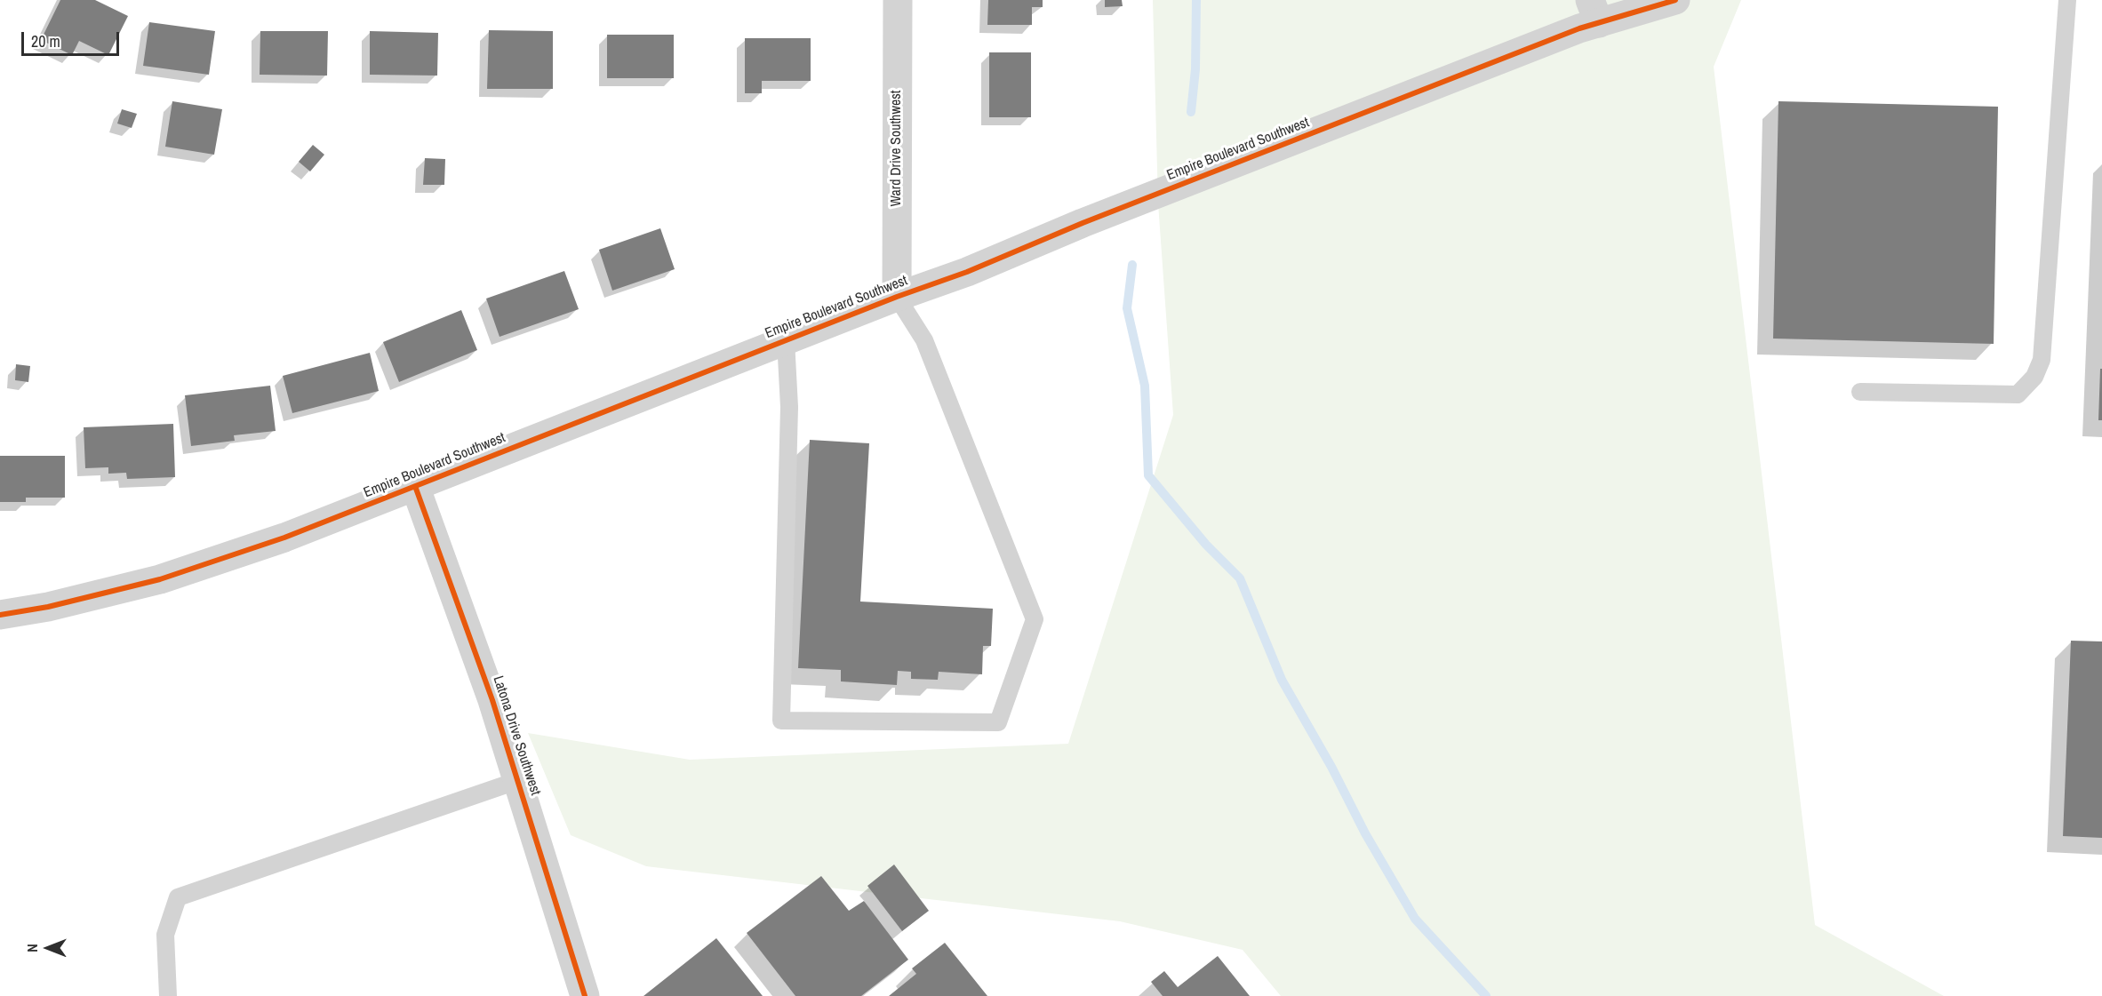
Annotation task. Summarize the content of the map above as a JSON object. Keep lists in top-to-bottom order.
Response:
{
  "streets": {
    "street": ["Ward Drive Southwest", "Empire Boulevard Southwest", "Latona Drive Southwest"]
  },
  "crossings": [
    ["Ward Drive Southwest", "Empire Boulevard Southwest"],
    ["Empire Boulevard Southwest", "Latona Drive Southwest"]
  ],
  "scale_bar": "20 m",
  "north": "left"
}
